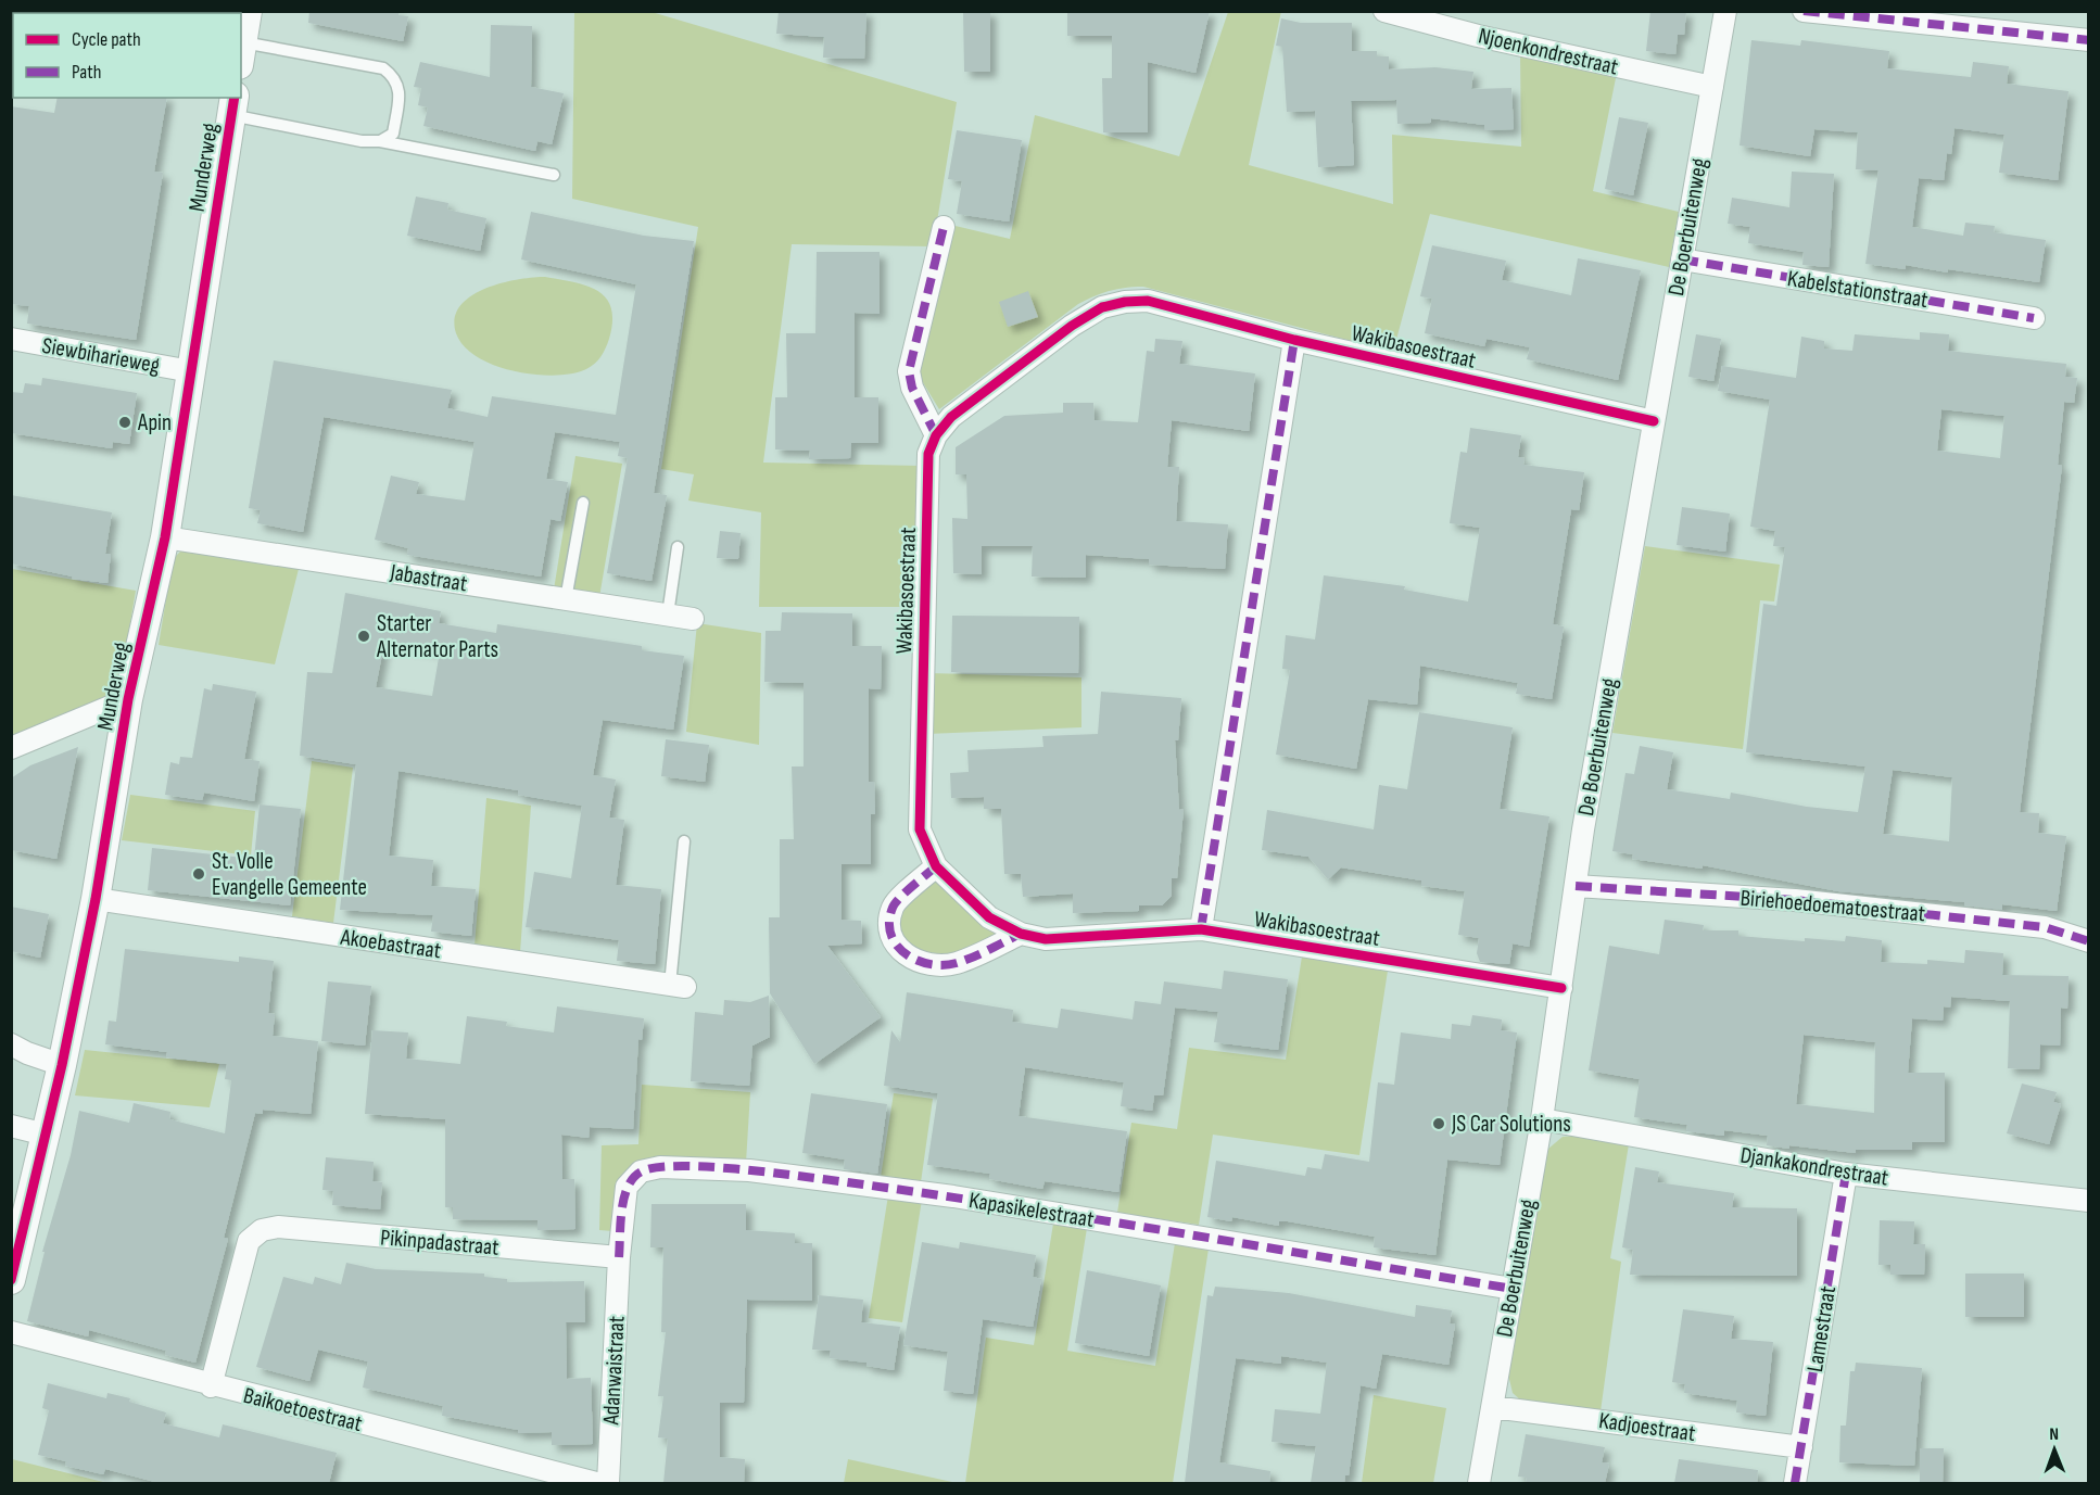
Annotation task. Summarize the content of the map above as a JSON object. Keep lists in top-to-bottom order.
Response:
{
  "streets": {
    "street": [
      "Njoenkondrestraat",
      "Munderweg",
      "De Boerbuitenweg",
      "Kabelstationstraat",
      "Wakibasoestraat",
      "Siewbiharieweg",
      "Jabastraat",
      "Biriehoedoematoestraat",
      "Akoebastraat",
      "Djankakondrestraat",
      "Kapasikelestraat",
      "Pikinpadastraat",
      "Lamestraat",
      "Adanwaistraat",
      "Baikoetoestraat",
      "Kadjoestraat"
    ]
  },
  "crossings": [
    ["Njoenkondrestraat", "De Boerbuitenweg"],
    ["Munderweg", "Siewbiharieweg"],
    ["Munderweg", "Jabastraat"],
    ["Munderweg", "Akoebastraat"],
    ["De Boerbuitenweg", "Kabelstationstraat"],
    ["De Boerbuitenweg", "Wakibasoestraat"],
    ["De Boerbuitenweg", "Biriehoedoematoestraat"],
    ["De Boerbuitenweg", "Djankakondrestraat"],
    ["De Boerbuitenweg", "Kapasikelestraat"],
    ["De Boerbuitenweg", "Kadjoestraat"],
    ["Djankakondrestraat", "Lamestraat"],
    ["Kapasikelestraat", "Pikinpadastraat"],
    ["Kapasikelestraat", "Adanwaistraat"],
    ["Pikinpadastraat", "Adanwaistraat"],
    ["Pikinpadastraat", "Baikoetoestraat"],
    ["Lamestraat", "Kadjoestraat"]
  ],
  "places": [
    "Apin",
    "Starter Alternator Parts",
    "St. Volle Evangelle Gemeente",
    "JS Car Solutions"
  ],
  "legend": ["Cycle path", "Path"],
  "north": "top"
}
